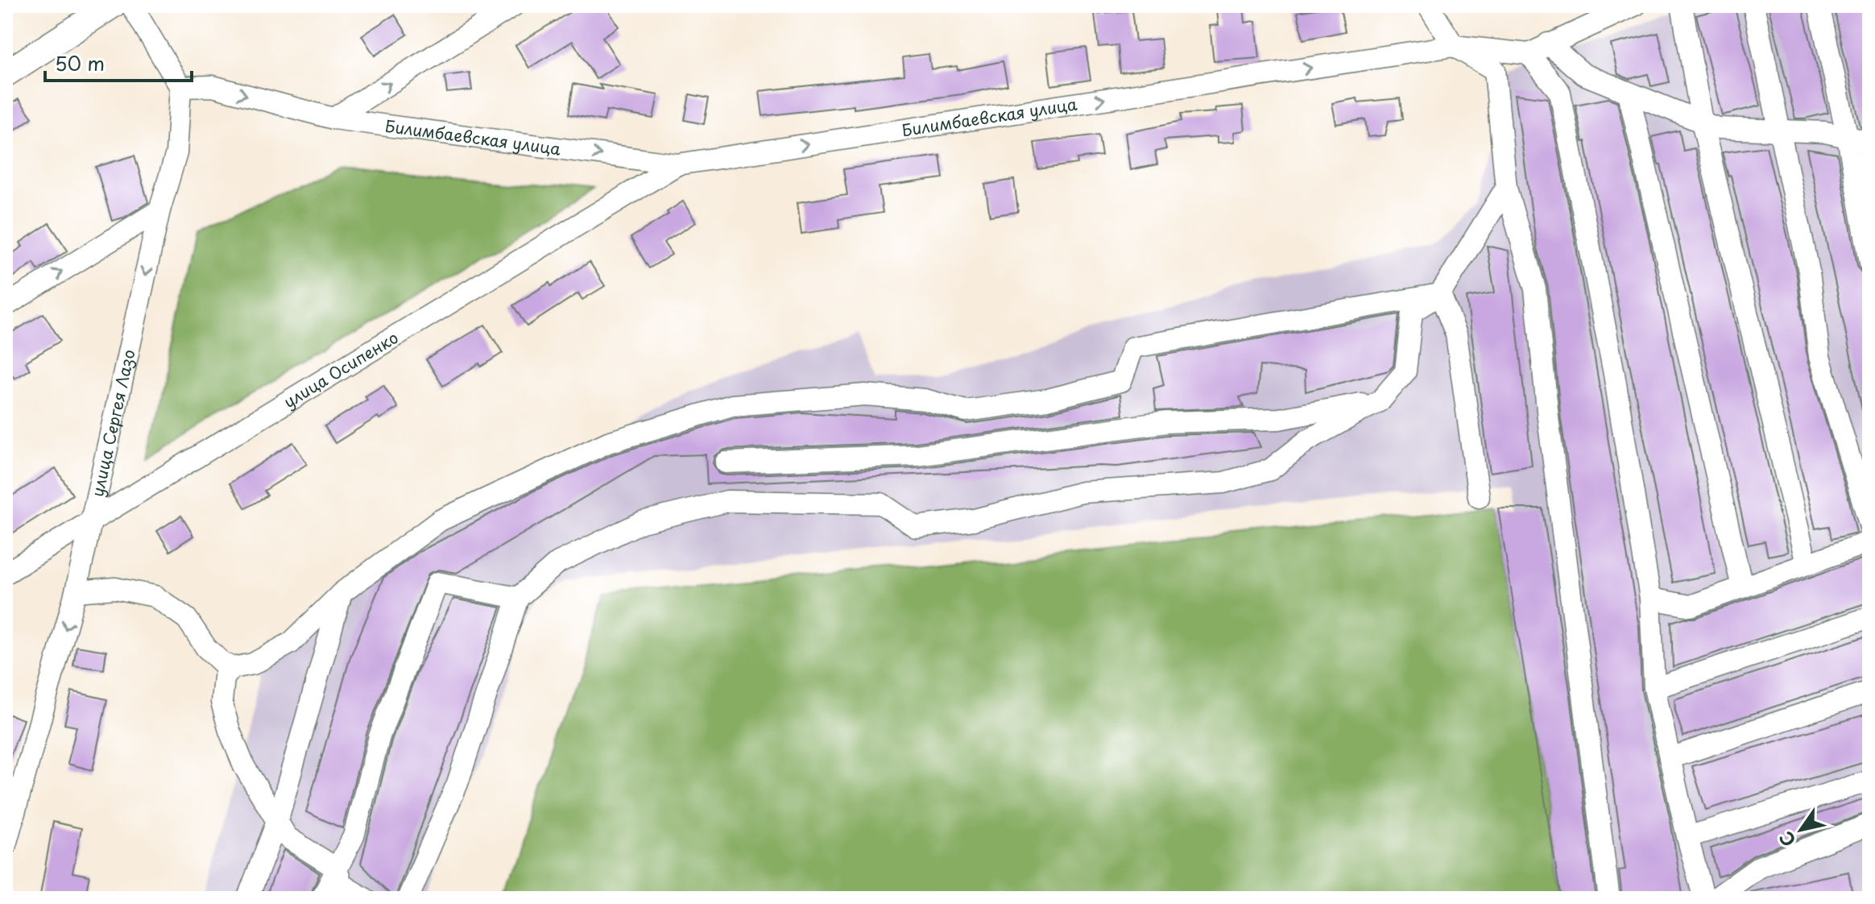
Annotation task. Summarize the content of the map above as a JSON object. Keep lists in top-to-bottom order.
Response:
{
  "streets": {
    "street": ["Билимбаевская улица", "улица Осипенко", "улица Сергея Лазо"]
  },
  "crossings": [
    ["Билимбаевская улица", "улица Осипенко"],
    ["Билимбаевская улица", "улица Сергея Лазо"],
    ["улица Осипенко", "улица Сергея Лазо"]
  ],
  "one_way": ["Билимбаевская улица", "улица Сергея Лазо"],
  "scale_bar": "50 m",
  "north": "bottom left"
}
